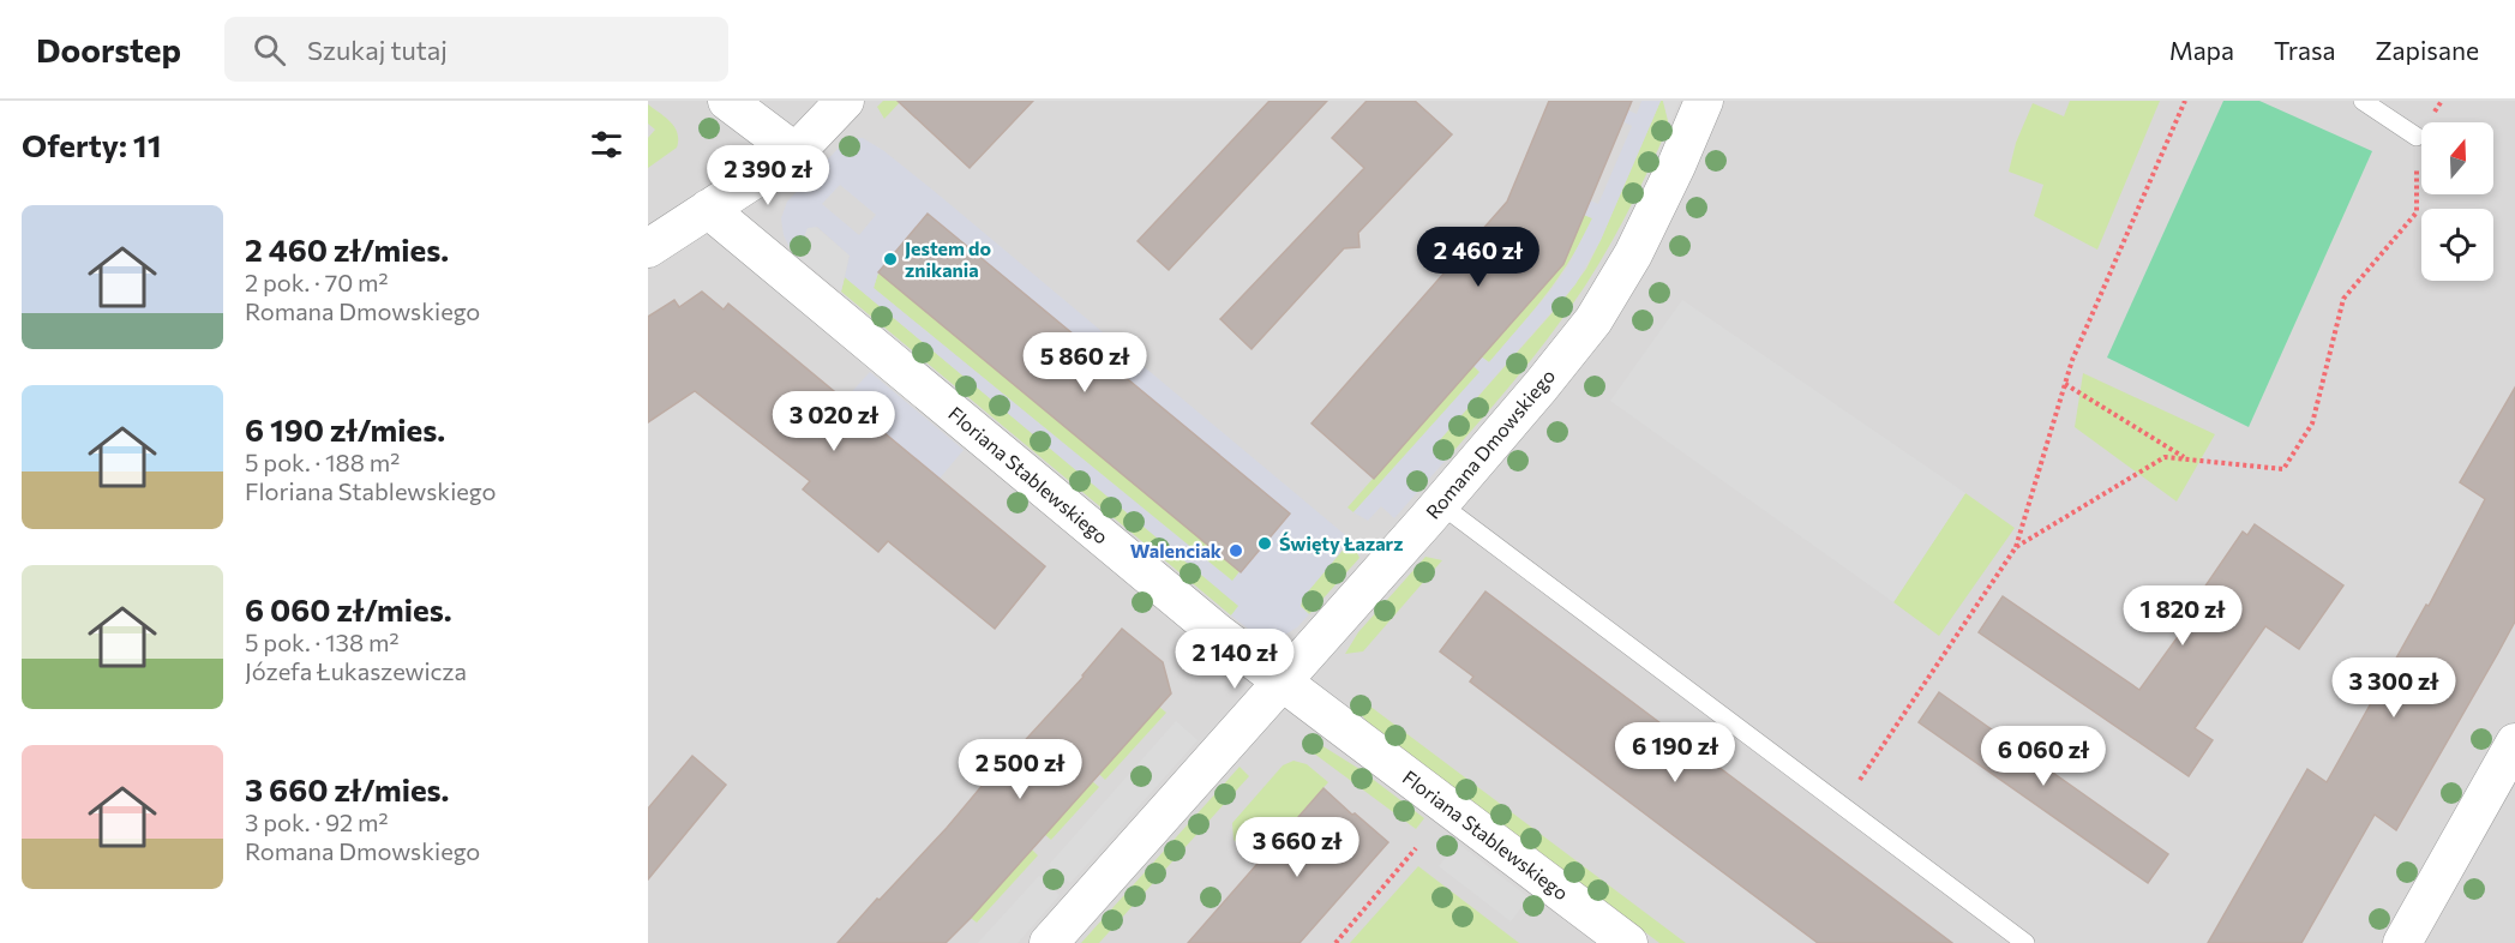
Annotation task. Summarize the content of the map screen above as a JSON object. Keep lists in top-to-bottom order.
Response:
{
  "streets": {
    "street": ["Romana Dmowskiego", "Floriana Stablewskiego"]
  },
  "crossings": [
    ["Romana Dmowskiego", "Floriana Stablewskiego"]
  ],
  "places": ["Jestem do znikania", "Święty Łazarz", "Walenciak"],
  "north": "top",
  "page": {
    "header": "Doorstep",
    "search": "Szukaj tutaj",
    "nav": ["Mapa", "Trasa", "Zapisane"],
    "heading": "Oferty: 11",
    "price": [
      "2 390 zł",
      "2 460 zł",
      "5 860 zł",
      "3 020 zł",
      "1 820 zł",
      "2 140 zł",
      "3 300 zł",
      "6 190 zł",
      "6 060 zł",
      "2 500 zł",
      "3 660 zł"
    ],
    "list": [
      {
        "name": "2 460 zł/mies.",
        "note": "2 pok. · 70 m² · Romana Dmowskiego"
      },
      {
        "name": "6 190 zł/mies.",
        "note": "5 pok. · 188 m² · Floriana Stablewskiego"
      },
      {
        "name": "6 060 zł/mies.",
        "note": "5 pok. · 138 m² · Józefa Łukaszewicza"
      },
      {
        "name": "3 660 zł/mies.",
        "note": "3 pok. · 92 m² · Romana Dmowskiego"
      }
    ]
  }
}
